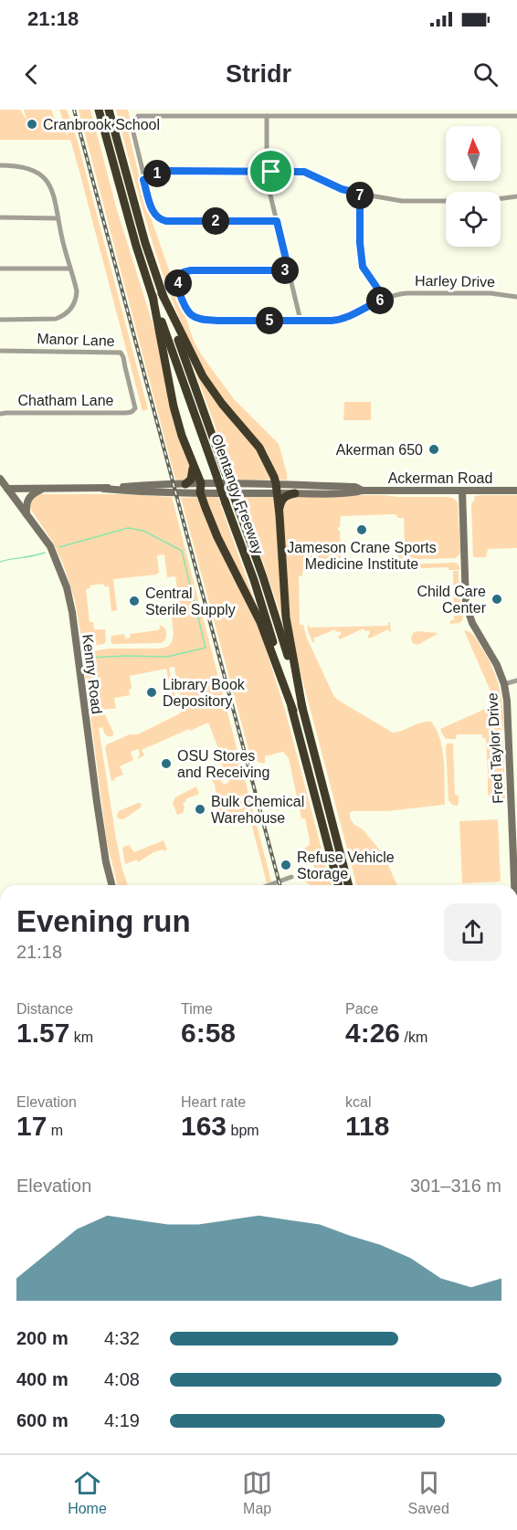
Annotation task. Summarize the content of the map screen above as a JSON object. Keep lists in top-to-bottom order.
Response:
{
  "streets": {
    "highway": ["Olentangy Freeway"],
    "main road": ["Ackerman Road", "Kenny Road", "Fred Taylor Drive"],
    "street": ["Harley Drive", "Manor Lane", "Chatham Lane"]
  },
  "crossings": [
    ["Manor Lane", "Chatham Lane"],
    ["Ackerman Road", "Kenny Road"],
    ["Ackerman Road", "Fred Taylor Drive"]
  ],
  "places": [
    "Cranbrook School",
    "Akerman 650",
    "Jameson Crane Sports Medicine Institute",
    "Child Care Center",
    "Central Sterile Supply",
    "Library Book Depository",
    "OSU Stores and Receiving",
    "Bulk Chemical Warehouse",
    "Refuse Vehicle Storage"
  ],
  "north": "top",
  "page": {
    "status": "21:18",
    "header": "Stridr",
    "pins": [
      "1",
      "7",
      "2",
      "3",
      "4",
      "6",
      "5"
    ],
    "heading": ["Evening run", "21:18"],
    "stats": [
      ["Distance", "1.57 km"],
      ["Time", "6:58"],
      ["Pace", "4:26 /km"],
      ["Elevation", "17 m"],
      ["Heart rate", "163 bpm"],
      ["kcal", "118"]
    ],
    "chart": ["Elevation", "301–316 m"],
    "list": [
      {
        "name": "200 m",
        "note": "4:32"
      },
      {
        "name": "400 m",
        "note": "4:08"
      },
      {
        "name": "600 m",
        "note": "4:19"
      }
    ],
    "tabs": ["Home", "Map", "Saved"]
  }
}
